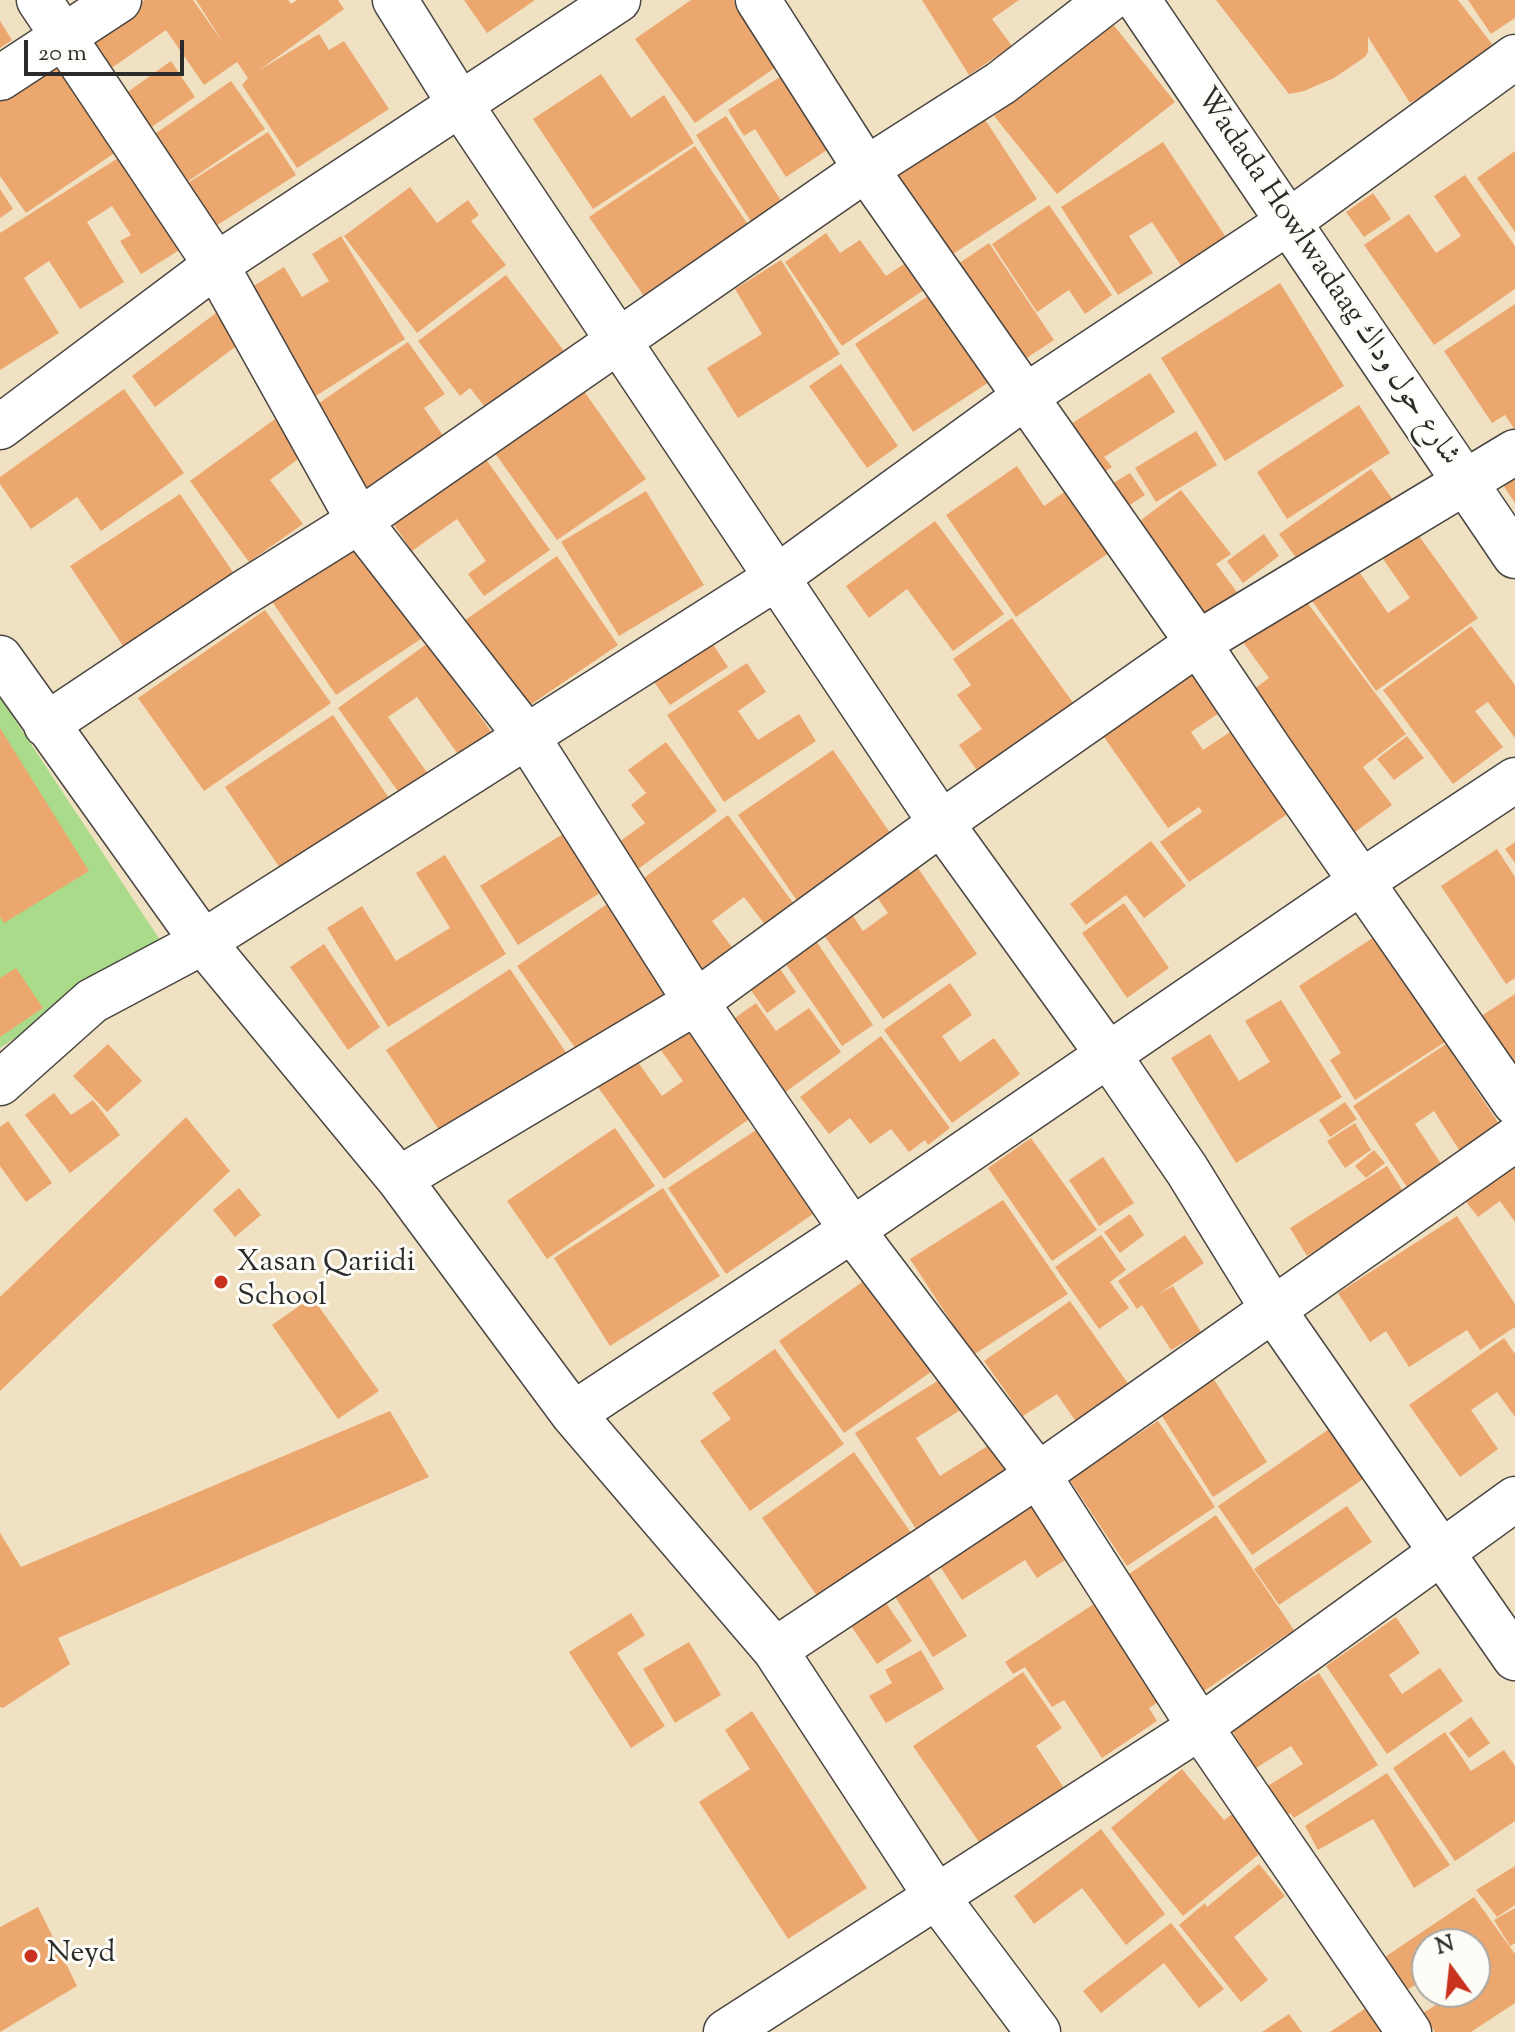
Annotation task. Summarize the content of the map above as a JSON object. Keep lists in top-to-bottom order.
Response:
{
  "streets": {
    "street": ["Wadada Howlwadaag شارع حول وداك"]
  },
  "places": ["Xasan Qariidi School", "Neyd"],
  "scale_bar": "20 m",
  "north": "top"
}
